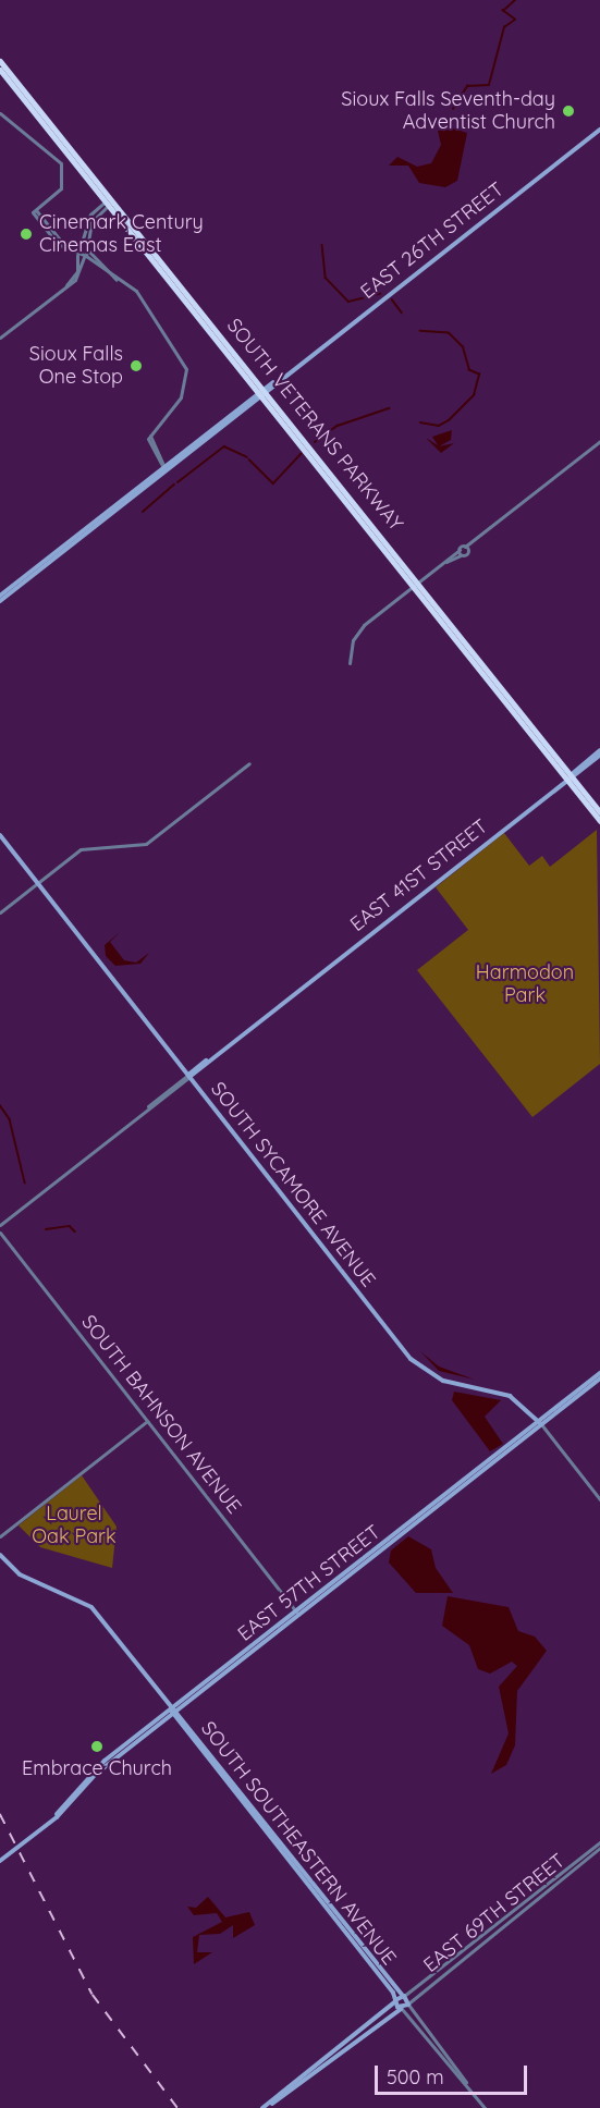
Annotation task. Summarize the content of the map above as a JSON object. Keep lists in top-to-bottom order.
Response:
{
  "streets": {
    "highway": ["SOUTH VETERANS PARKWAY"],
    "main road": [
      "EAST 26TH STREET",
      "EAST 41ST STREET",
      "SOUTH SYCAMORE AVENUE",
      "EAST 57TH STREET",
      "SOUTH SOUTHEASTERN AVENUE"
    ],
    "street": ["SOUTH BAHNSON AVENUE", "EAST 69TH STREET"]
  },
  "crossings": [
    ["EAST 26TH STREET", "SOUTH VETERANS PARKWAY"],
    ["SOUTH VETERANS PARKWAY", "EAST 41ST STREET"],
    ["EAST 41ST STREET", "SOUTH SYCAMORE AVENUE"],
    ["SOUTH SYCAMORE AVENUE", "EAST 57TH STREET"],
    ["SOUTH BAHNSON AVENUE", "EAST 57TH STREET"],
    ["EAST 57TH STREET", "SOUTH SOUTHEASTERN AVENUE"],
    ["SOUTH SOUTHEASTERN AVENUE", "EAST 69TH STREET"]
  ],
  "parks": ["Harmodon Park", "Laurel Oak Park"],
  "places": [
    "Sioux Falls Seventh-day Adventist Church",
    "Cinemark Century Cinemas East",
    "Sioux Falls One Stop",
    "Embrace Church"
  ],
  "scale_bar": "500 m"
}
